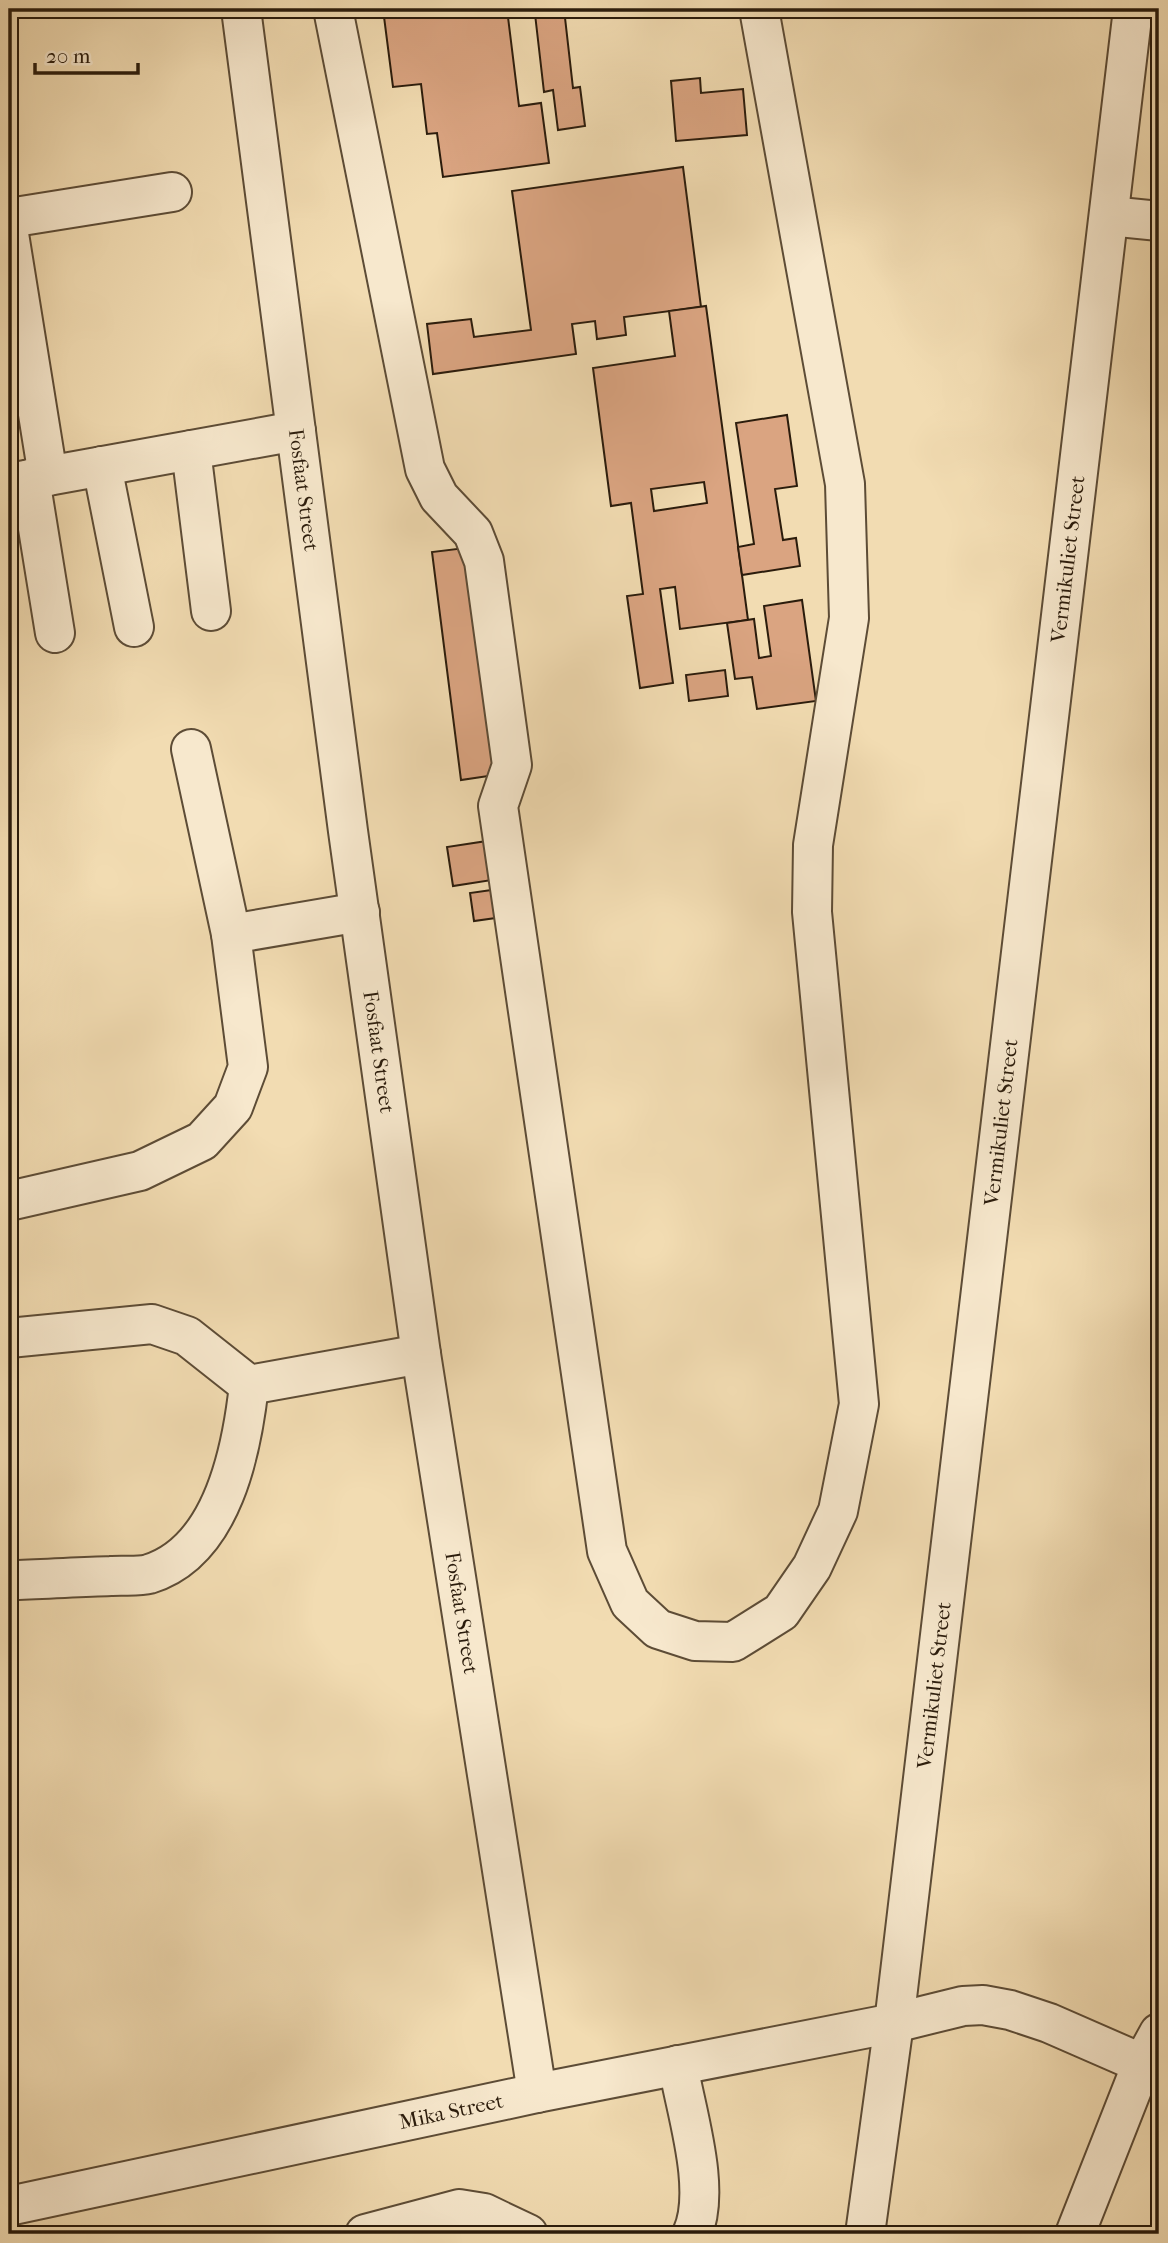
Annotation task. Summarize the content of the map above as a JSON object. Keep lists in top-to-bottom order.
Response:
{
  "streets": {
    "street": ["Fosfaat Street", "Vermikuliet Street", "Mika Street"]
  },
  "crossings": [
    ["Fosfaat Street", "Mika Street"],
    ["Vermikuliet Street", "Mika Street"]
  ],
  "scale_bar": "20 m"
}
